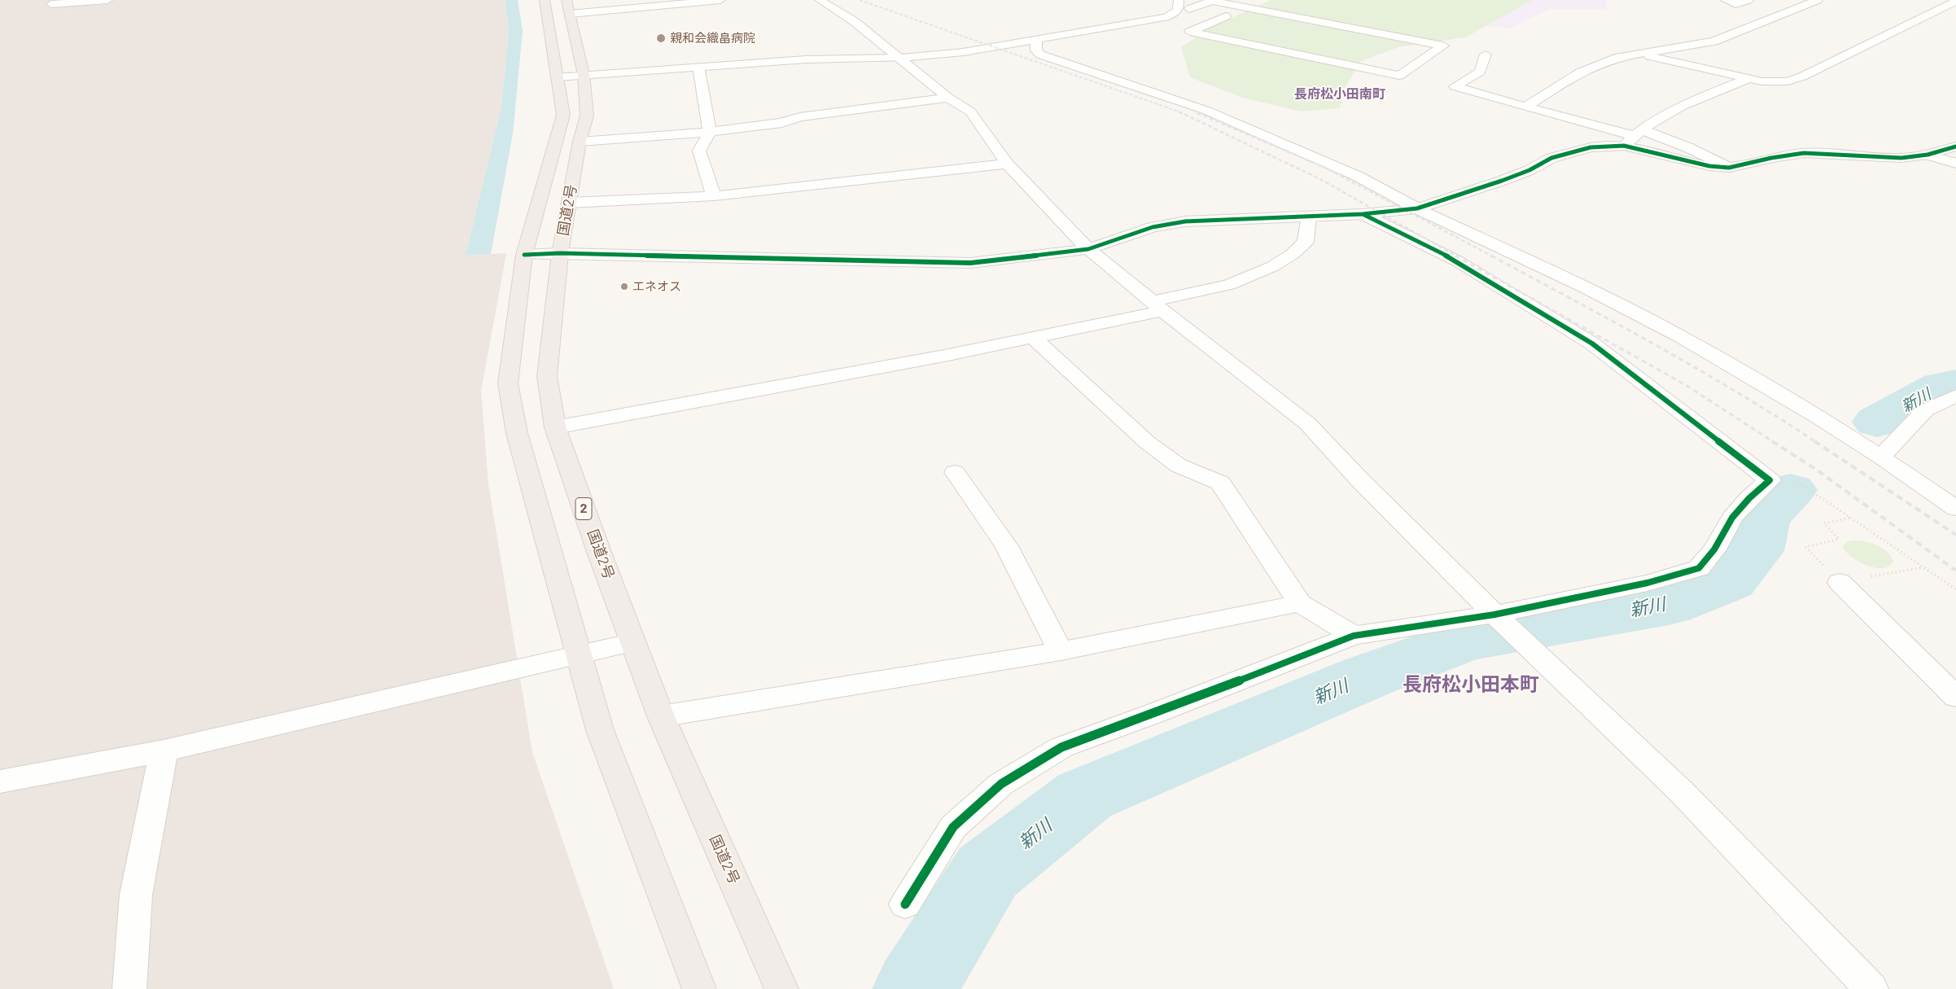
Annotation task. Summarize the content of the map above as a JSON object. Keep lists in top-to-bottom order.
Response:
{
  "streets": {
    "highway": ["国道2号", "2"]
  },
  "districts": ["長府松小田南町", "長府松小田本町"],
  "water": ["新川"],
  "places": ["親和会織畠病院", "エネオス"]
}
